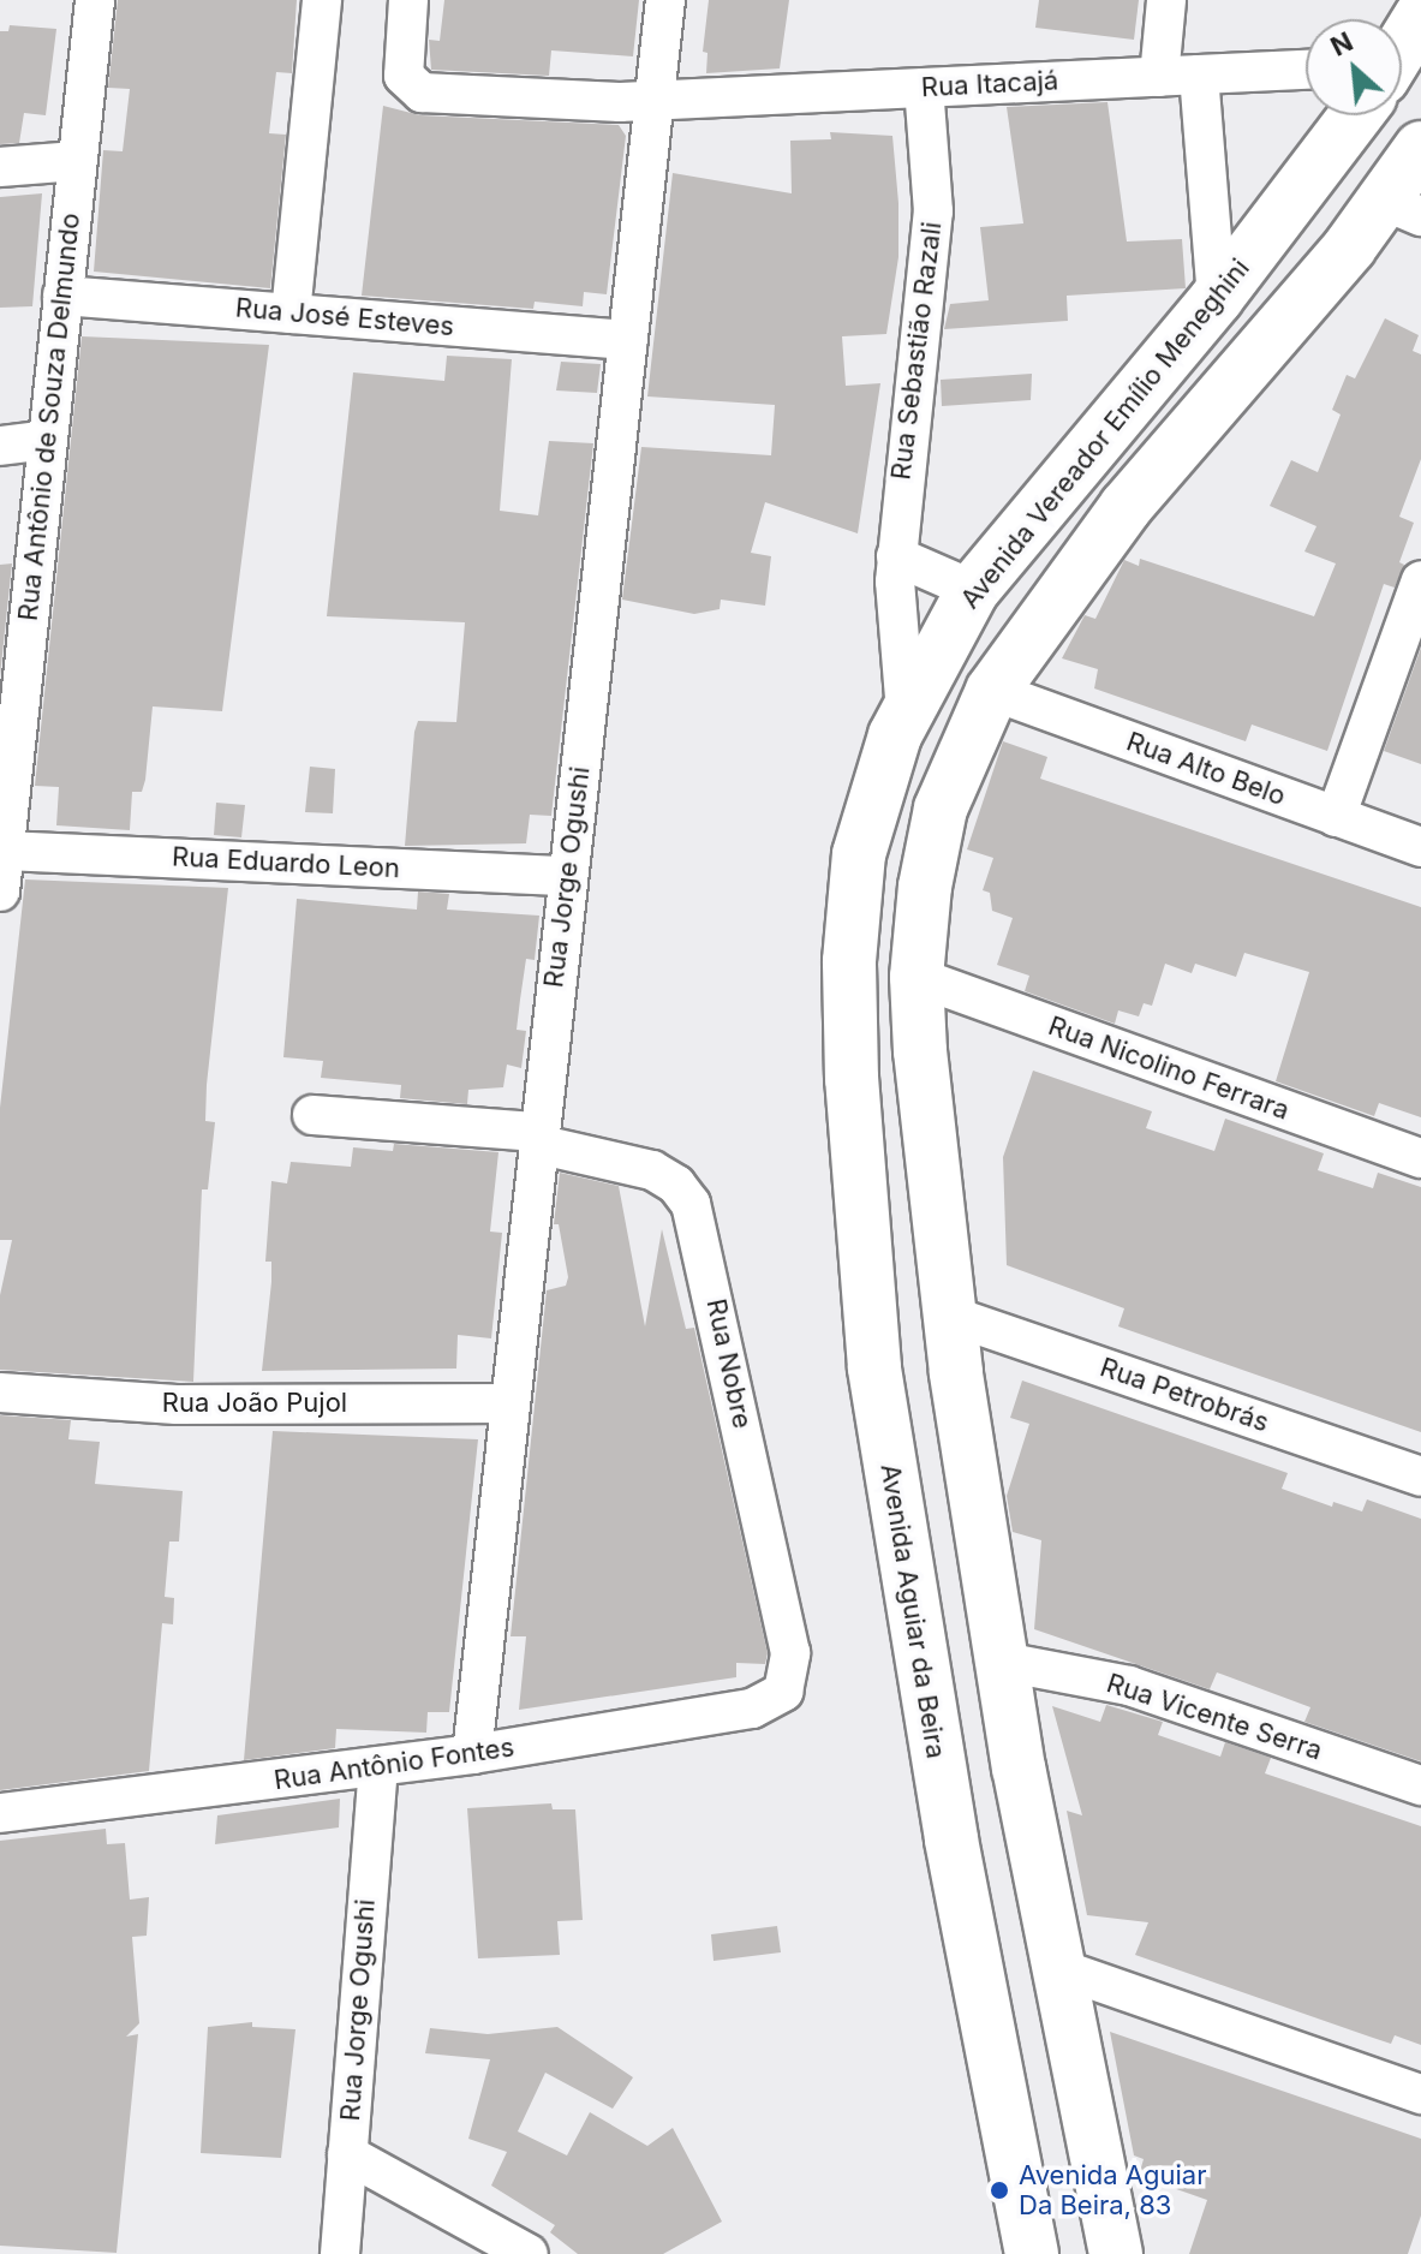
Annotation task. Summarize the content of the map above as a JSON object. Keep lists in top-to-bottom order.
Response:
{
  "streets": {
    "main road": ["Avenida Vereador Emílio Meneghini", "Avenida Aguiar da Beira"],
    "street": [
      "Rua Itacajá",
      "Rua José Esteves",
      "Rua Sebastião Razali",
      "Rua Antônio de Souza Delmundo",
      "Rua Alto Belo",
      "Rua Eduardo Leon",
      "Rua Jorge Ogushi",
      "Rua Nicolino Ferrara",
      "Rua Nobre",
      "Rua Petrobrás",
      "Rua João Pujol",
      "Rua Vicente Serra",
      "Rua Antônio Fontes"
    ]
  },
  "crossings": [
    ["Rua Itacajá", "Rua Sebastião Razali"],
    ["Rua Itacajá", "Rua Jorge Ogushi"],
    ["Rua José Esteves", "Rua Antônio de Souza Delmundo"],
    ["Rua José Esteves", "Rua Jorge Ogushi"],
    ["Rua Sebastião Razali", "Avenida Vereador Emílio Meneghini"],
    ["Rua Antônio de Souza Delmundo", "Rua Eduardo Leon"],
    ["Avenida Vereador Emílio Meneghini", "Avenida Aguiar da Beira"],
    ["Rua Eduardo Leon", "Rua Jorge Ogushi"],
    ["Rua Jorge Ogushi", "Rua Nobre"],
    ["Rua Jorge Ogushi", "Rua João Pujol"],
    ["Rua Jorge Ogushi", "Rua Antônio Fontes"],
    ["Rua Nobre", "Rua Antônio Fontes"]
  ],
  "places": ["Avenida Aguiar Da Beira, 83"],
  "north": "top left"
}
